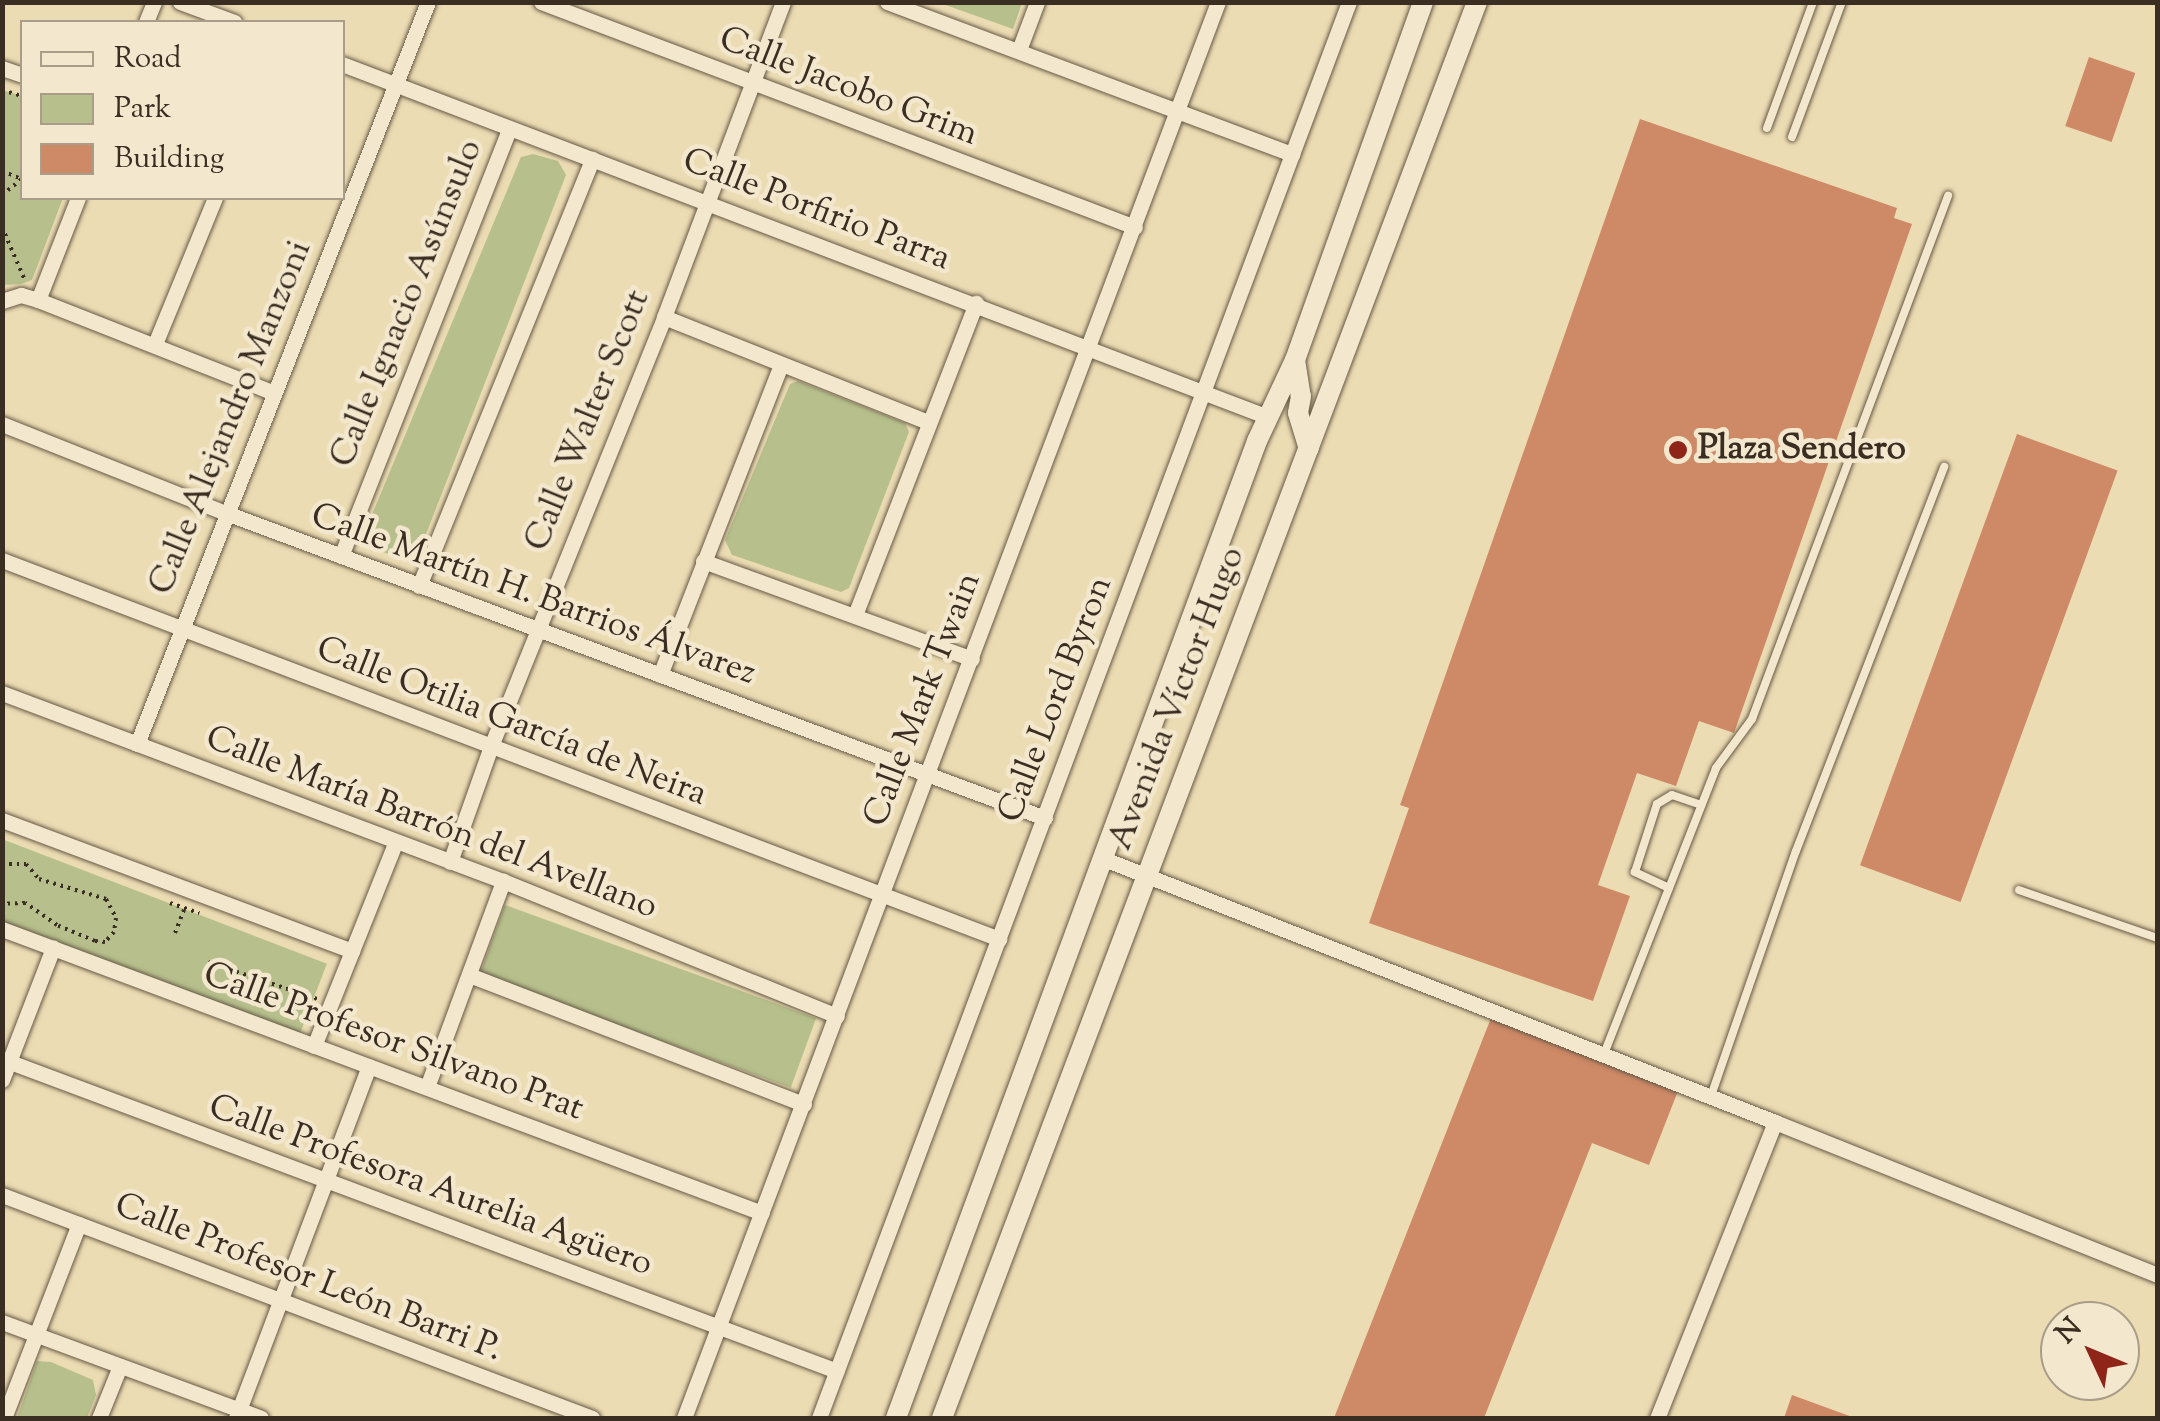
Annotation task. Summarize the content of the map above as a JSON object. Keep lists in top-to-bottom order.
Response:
{
  "streets": {
    "street": [
      "Calle Jacobo Grim",
      "Calle Porfirio Parra",
      "Calle Ignacio Asúnsulo",
      "Calle Alejandro Manzoni",
      "Calle Walter Scott",
      "Calle Martín H. Barrios Álvarez",
      "Avenida Víctor Hugo",
      "Calle Mark Twain",
      "Calle Lord Byron",
      "Calle Otilia García de Neira",
      "Calle María Barrón del Avellano",
      "Calle Profesor Silvano Prat",
      "Calle Profesora Aurelia Agüero",
      "Calle Profesor León Barri P."
    ]
  },
  "crossings": [
    ["Calle Jacobo Grim", "Calle Walter Scott"],
    ["Calle Jacobo Grim", "Calle Mark Twain"],
    ["Calle Porfirio Parra", "Calle Ignacio Asúnsulo"],
    ["Calle Porfirio Parra", "Calle Alejandro Manzoni"],
    ["Calle Porfirio Parra", "Calle Walter Scott"],
    ["Calle Porfirio Parra", "Avenida Víctor Hugo"],
    ["Calle Porfirio Parra", "Calle Mark Twain"],
    ["Calle Porfirio Parra", "Calle Lord Byron"],
    ["Calle Ignacio Asúnsulo", "Calle Martín H. Barrios Álvarez"],
    ["Calle Alejandro Manzoni", "Calle Martín H. Barrios Álvarez"],
    ["Calle Alejandro Manzoni", "Calle Otilia García de Neira"],
    ["Calle Alejandro Manzoni", "Calle María Barrón del Avellano"],
    ["Calle Walter Scott", "Calle Martín H. Barrios Álvarez"],
    ["Calle Walter Scott", "Calle Otilia García de Neira"],
    ["Calle Walter Scott", "Calle María Barrón del Avellano"],
    ["Calle Martín H. Barrios Álvarez", "Calle Mark Twain"],
    ["Calle Martín H. Barrios Álvarez", "Calle Lord Byron"],
    ["Calle Mark Twain", "Calle Otilia García de Neira"],
    ["Calle Mark Twain", "Calle María Barrón del Avellano"],
    ["Calle Mark Twain", "Calle Profesor Silvano Prat"],
    ["Calle Mark Twain", "Calle Profesora Aurelia Agüero"],
    ["Calle Lord Byron", "Calle Otilia García de Neira"],
    ["Calle Lord Byron", "Calle Profesora Aurelia Agüero"]
  ],
  "places": ["Plaza Sendero"],
  "legend": ["Road", "Park", "Building"],
  "north": "top left"
}
